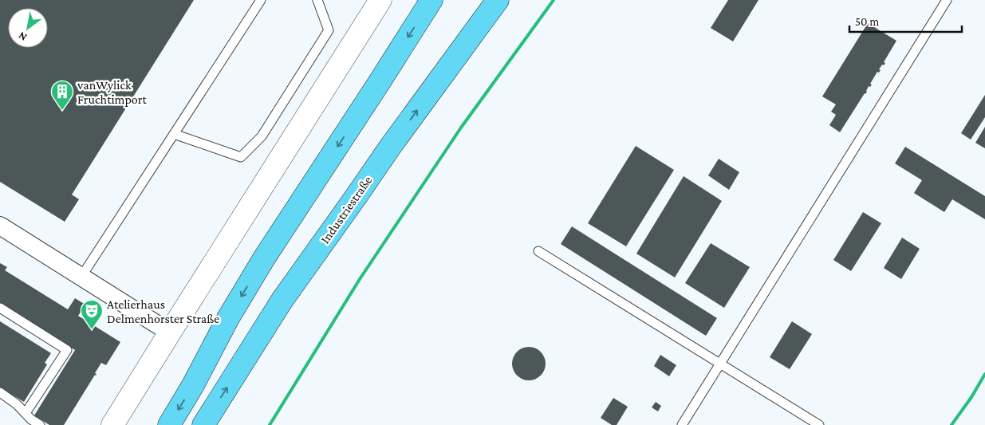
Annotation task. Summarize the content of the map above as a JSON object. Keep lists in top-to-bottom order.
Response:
{
  "streets": {
    "highway": ["Industriestraße"]
  },
  "places": {
    "building": ["vanWylick Fruchtimport"],
    "theatre": ["Atelierhaus Delmenhorster Straße"]
  },
  "scale_bar": "50 m",
  "north": "bottom left"
}
